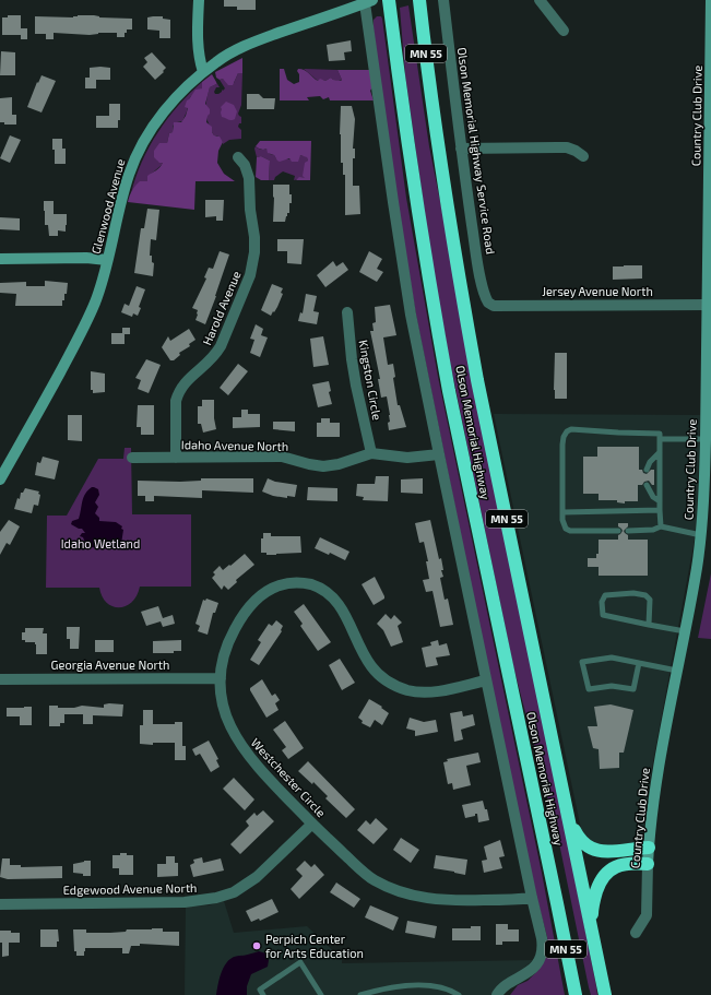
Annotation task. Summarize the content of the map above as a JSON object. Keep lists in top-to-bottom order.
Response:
{
  "streets": {
    "highway": ["MN 55", "Olson Memorial Highway"],
    "street": [
      "Country Club Drive",
      "Olson Memorial Highway Service Road",
      "Glenwood Avenue",
      "Jersey Avenue North",
      "Harold Avenue",
      "Kingston Circle",
      "Idaho Avenue North",
      "Georgia Avenue North",
      "Westchester Circle",
      "Edgewood Avenue North"
    ]
  },
  "crossings": [
    ["Country Club Drive", "Jersey Avenue North"],
    ["Olson Memorial Highway Service Road", "Jersey Avenue North"],
    ["Harold Avenue", "Idaho Avenue North"],
    ["Kingston Circle", "Idaho Avenue North"],
    ["Georgia Avenue North", "Westchester Circle"],
    ["Westchester Circle", "Edgewood Avenue North"]
  ],
  "parks": ["Idaho Wetland"],
  "places": ["Perpich Center for Arts Education"]
}
